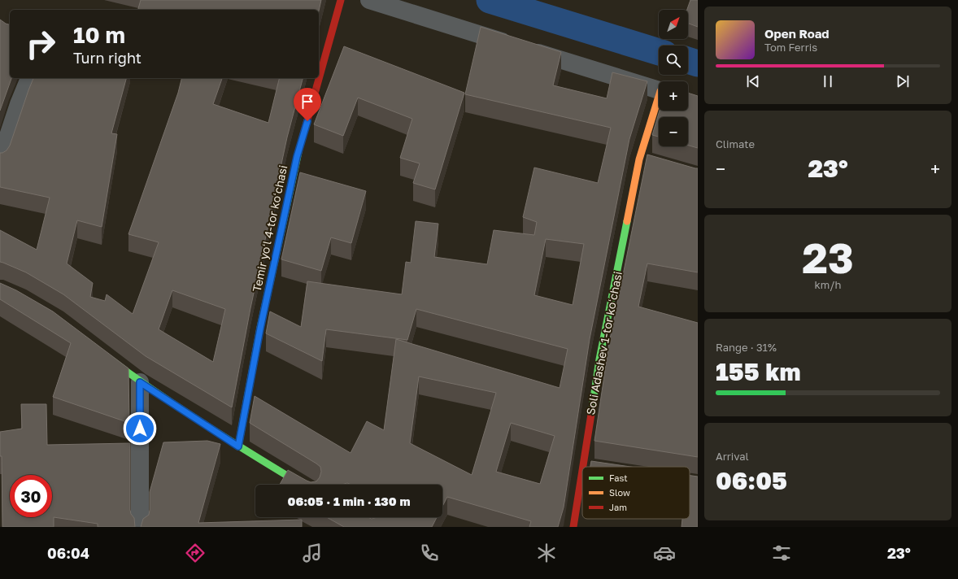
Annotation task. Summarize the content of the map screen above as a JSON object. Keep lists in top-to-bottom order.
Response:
{
  "streets": {
    "street": ["Temir yoʻl 4-tor koʻchasi", "Soli Adashev 1-tor koʻchasi"]
  },
  "legend": ["Fast", "Slow", "Jam"],
  "north": "top right",
  "page": {
    "map_buttons": ["+", "−"],
    "turn": ["10 m", "Turn right"],
    "song": ["Open Road", "Tom Ferris"],
    "tile": [
      "Climate",
      ["23", "km/h"],
      ["Range · 31%", "155 km"],
      ["Arrival", "06:05"]
    ],
    "heat": ["−", "23°", "+"],
    "limit": "30",
    "trip": "06:05 · 1 min · 130 m",
    "tabs": ["06:04", "23°"]
  }
}
